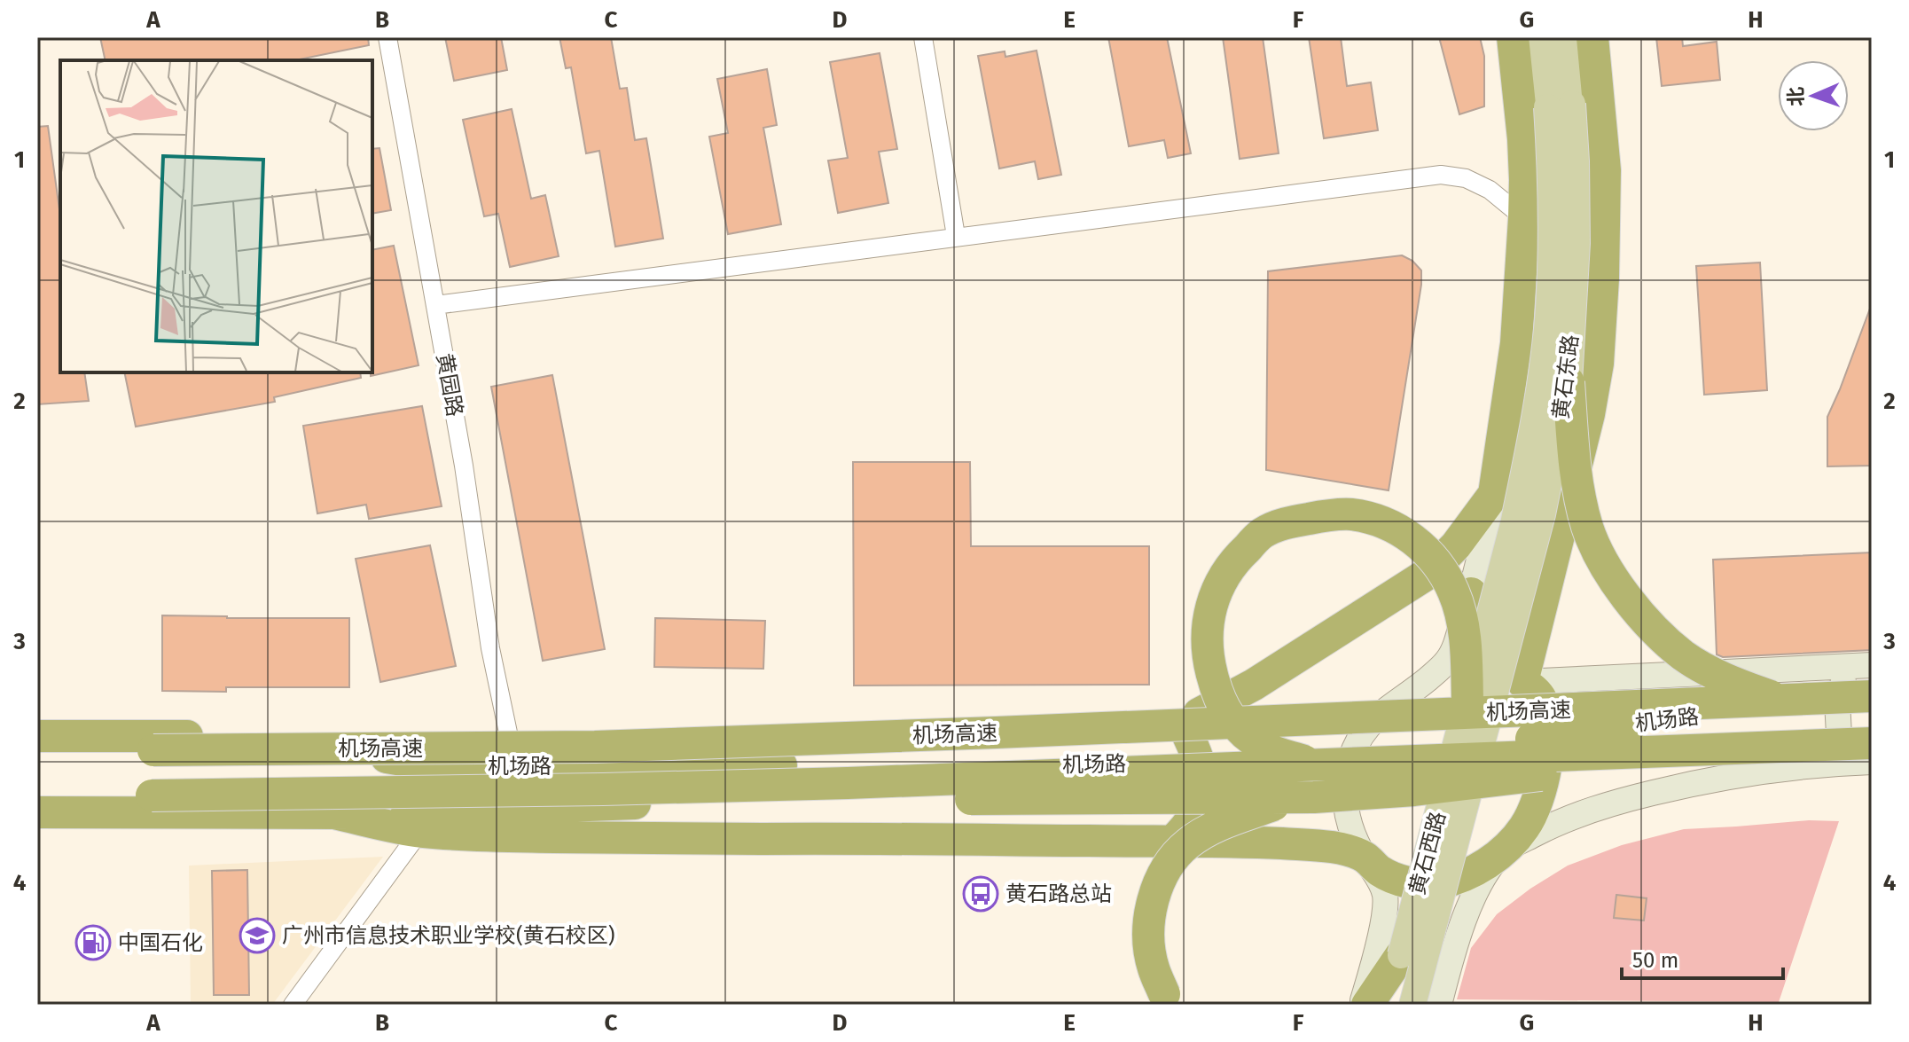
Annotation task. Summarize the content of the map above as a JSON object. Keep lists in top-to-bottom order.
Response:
{
  "streets": {
    "highway": ["机场高速", "机场路"],
    "main road": ["黄石东路", "黄石西路"],
    "street": ["黄园路"]
  },
  "crossings": [
    ["黄石东路", "黄石西路"],
    ["黄园路", "机场路"],
    ["机场高速", "机场路"]
  ],
  "places": {
    "bus stop": ["黄石路总站"],
    "school or university": ["广州市信息技术职业学校(黄石校区)"],
    "fuel station": ["中国石化"]
  },
  "scale_bar": "50 m",
  "north": "left",
  "grid": {
    "columns": [
      "A",
      "B",
      "C",
      "D",
      "E",
      "F",
      "G",
      "H"
    ],
    "rows": [
      "1",
      "2",
      "3",
      "4"
    ]
  }
}
